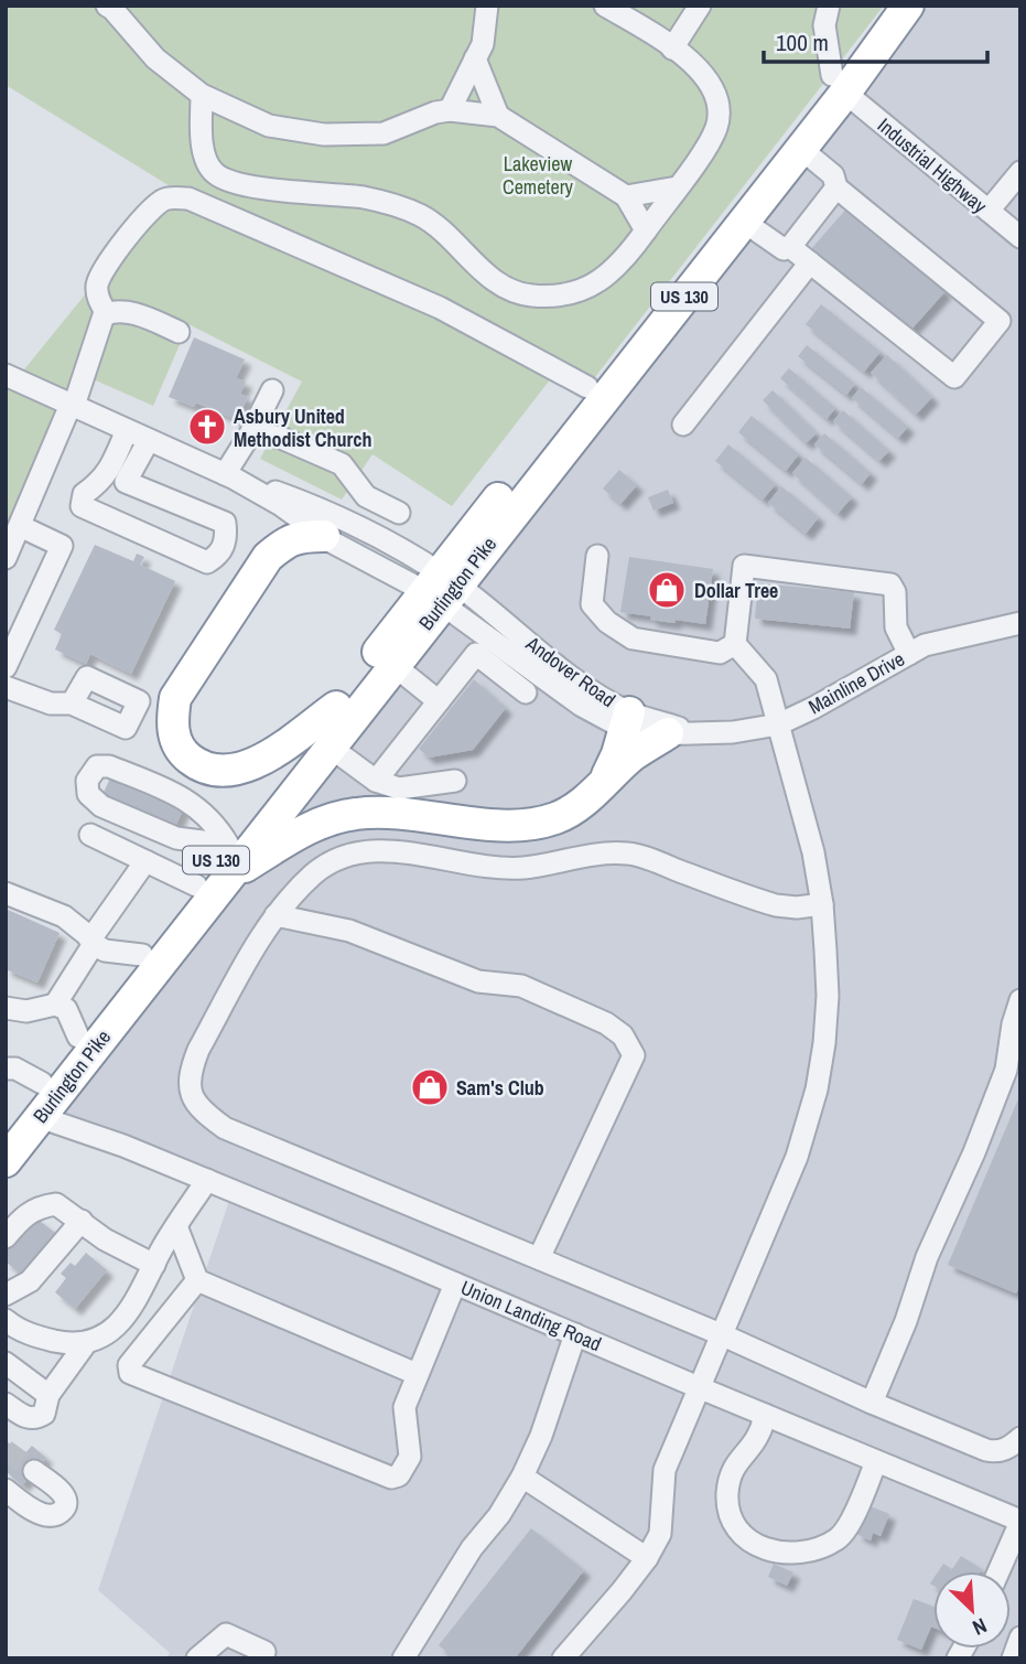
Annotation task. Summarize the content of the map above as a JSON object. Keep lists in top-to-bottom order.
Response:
{
  "streets": {
    "highway": ["US 130", "Burlington Pike"],
    "street": [
      "Industrial Highway",
      "Andover Road",
      "Mainline Drive",
      "Union Landing Road"
    ]
  },
  "crossings": [
    ["Industrial Highway", "Burlington Pike"],
    ["Burlington Pike", "Andover Road"],
    ["Burlington Pike", "Union Landing Road"],
    ["Andover Road", "Mainline Drive"]
  ],
  "parks": ["Lakeview Cemetery"],
  "places": {
    "church": ["Asbury United Methodist Church"],
    "shop": ["Dollar Tree", "Sam's Club"]
  },
  "scale_bar": "100 m",
  "north": "bottom right"
}
